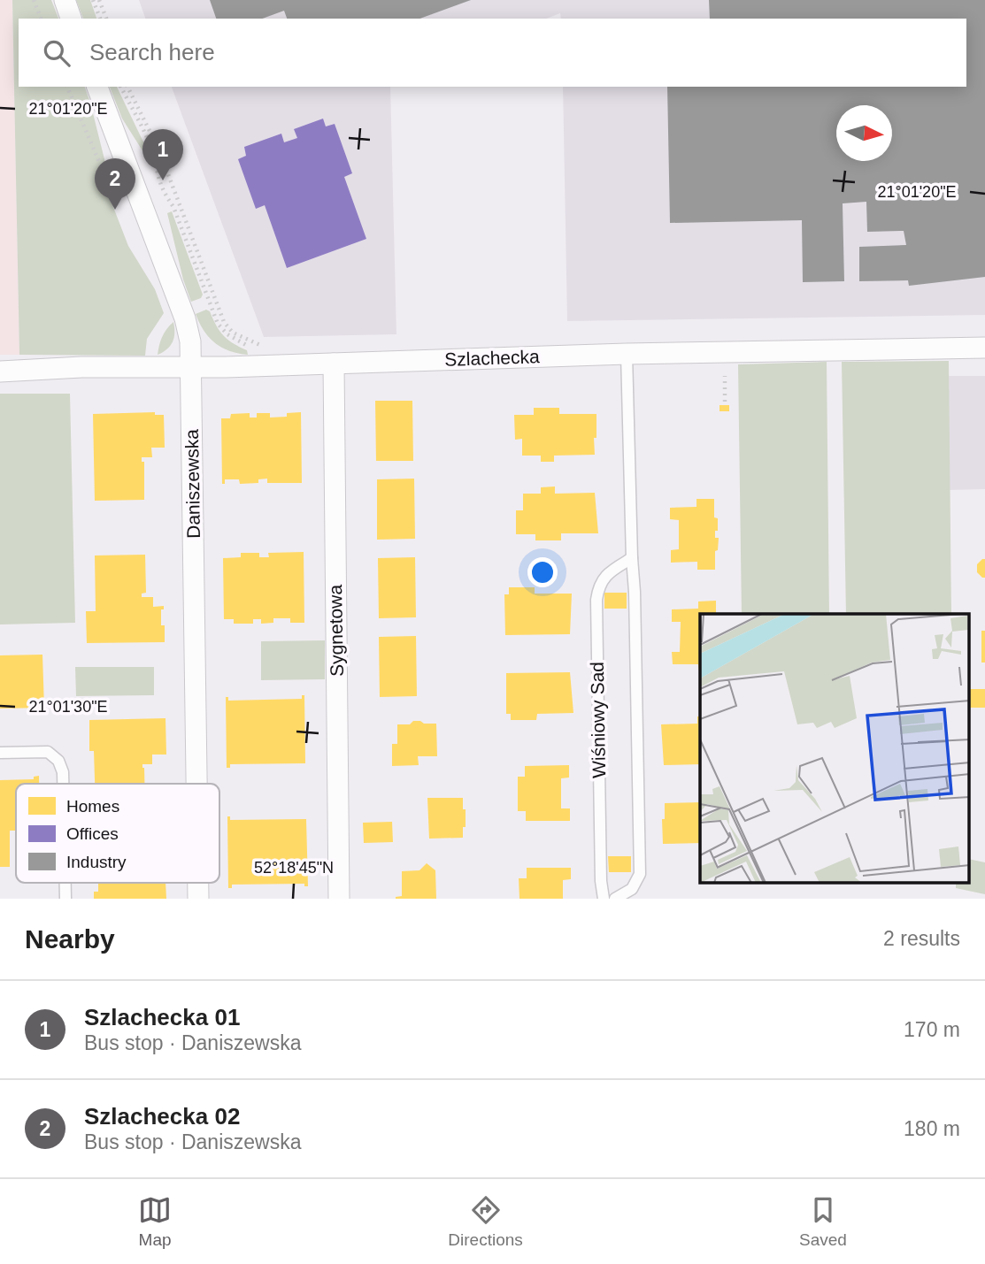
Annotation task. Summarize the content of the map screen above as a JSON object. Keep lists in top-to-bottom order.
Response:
{
  "streets": {
    "street": ["Szlachecka", "Daniszewska", "Sygnetowa"],
    "lane": ["Wiśniowy Sad"]
  },
  "crossings": [
    ["Szlachecka", "Daniszewska"],
    ["Szlachecka", "Sygnetowa"],
    ["Szlachecka", "Wiśniowy Sad"]
  ],
  "legend": ["Homes", "Offices", "Industry"],
  "north": "right",
  "page": {
    "search": "Search here",
    "pins": ["1", "2"],
    "heading": ["Nearby", "2 results"],
    "list": [
      {
        "mark": "1",
        "name": "Szlachecka 01",
        "note": "Bus stop · Daniszewska",
        "value": "170 m"
      },
      {
        "mark": "2",
        "name": "Szlachecka 02",
        "note": "Bus stop · Daniszewska",
        "value": "180 m"
      }
    ],
    "nav": ["Map", "Directions", "Saved"]
  },
  "coordinates": ["21°01'20\"E", "21°01'30\"E", "52°18'45\"N"]
}
